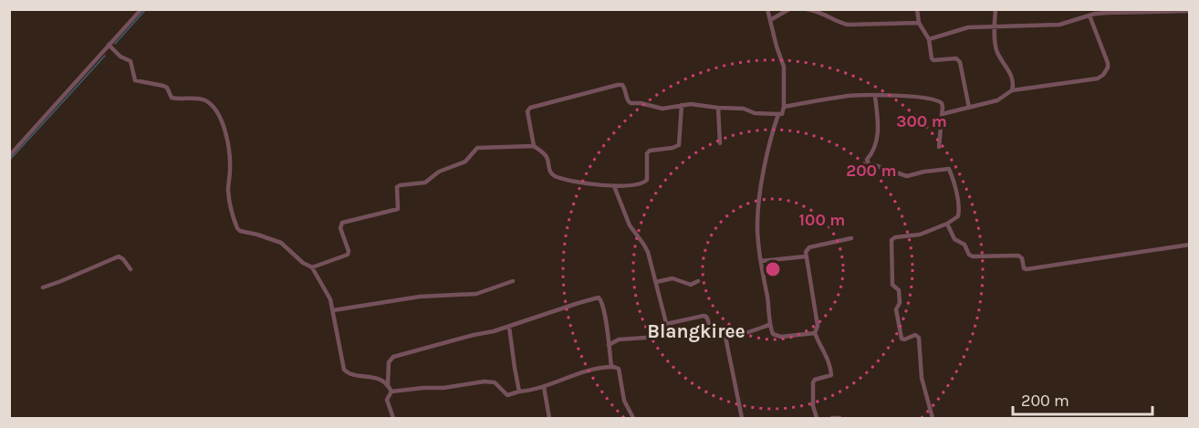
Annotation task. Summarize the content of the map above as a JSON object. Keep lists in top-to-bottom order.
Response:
{
  "districts": ["Blangkiree"],
  "scale_bar": "200 m",
  "rings": ["300 m", "200 m", "100 m"]
}
